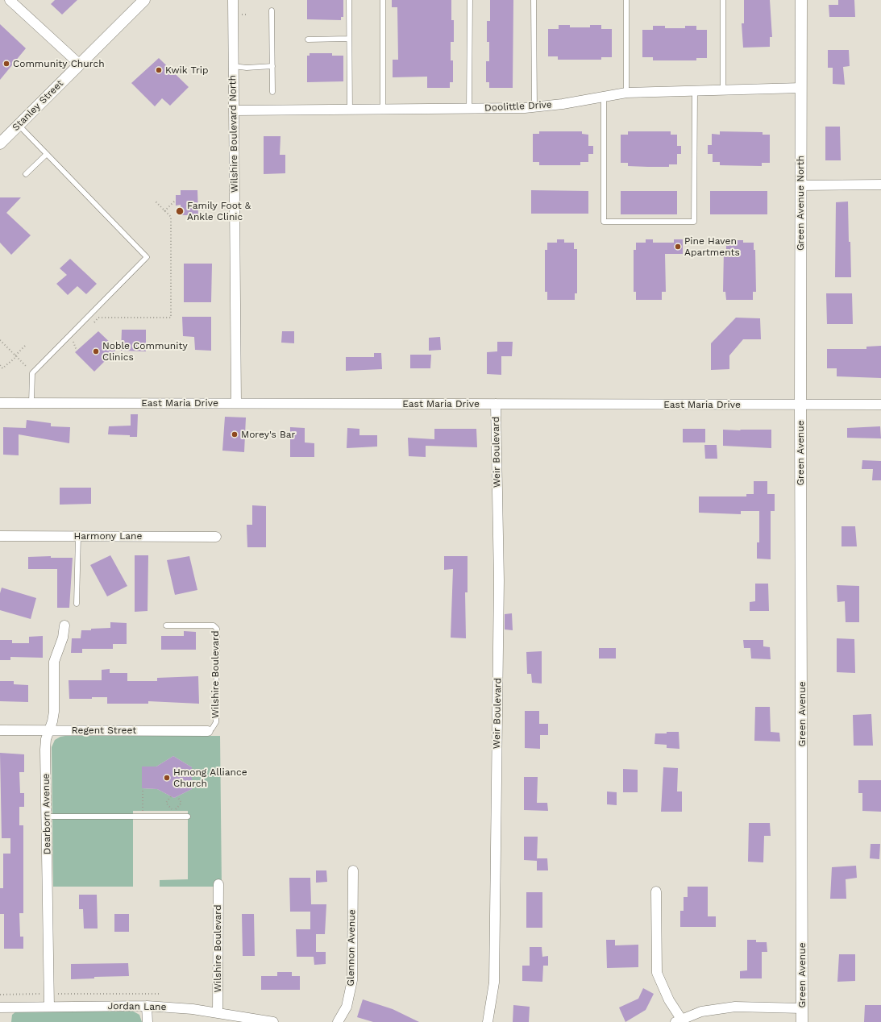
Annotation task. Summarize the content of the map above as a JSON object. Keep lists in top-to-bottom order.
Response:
{
  "streets": {
    "street": [
      "Stanley Street",
      "Doolittle Drive",
      "Wilshire Boulevard North",
      "Green Avenue North",
      "East Maria Drive",
      "Weir Boulevard",
      "Green Avenue",
      "Harmony Lane",
      "Wilshire Boulevard",
      "Regent Street",
      "Dearborn Avenue",
      "Glennon Avenue",
      "Jordan Lane"
    ]
  },
  "crossings": [
    ["Doolittle Drive", "Wilshire Boulevard North"],
    ["Doolittle Drive", "Green Avenue North"],
    ["Wilshire Boulevard North", "East Maria Drive"],
    ["Green Avenue North", "East Maria Drive"],
    ["Green Avenue North", "Green Avenue"],
    ["East Maria Drive", "Weir Boulevard"],
    ["East Maria Drive", "Green Avenue"],
    ["Wilshire Boulevard", "Regent Street"],
    ["Wilshire Boulevard", "Jordan Lane"],
    ["Regent Street", "Dearborn Avenue"],
    ["Dearborn Avenue", "Jordan Lane"]
  ],
  "places": [
    "Community Church",
    "Kwik Trip",
    "Family Foot & Ankle Clinic",
    "Pine Haven Apartments",
    "Noble Community Clinics",
    "Morey's Bar",
    "Hmong Alliance Church"
  ]
}
